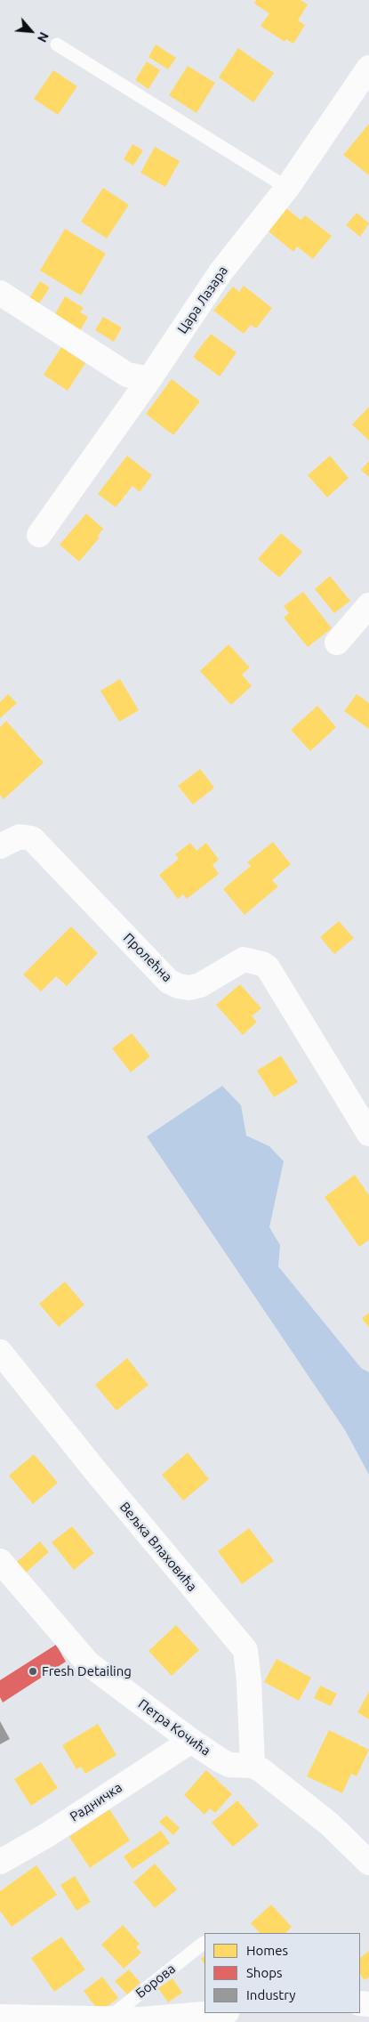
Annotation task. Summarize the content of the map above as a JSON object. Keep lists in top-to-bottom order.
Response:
{
  "streets": {
    "street": [
      "Цара Лазара",
      "Пролећна",
      "Вељка Влаховића",
      "Петра Кочића",
      "Радничка"
    ],
    "lane": ["Борова"]
  },
  "crossings": [
    ["Вељка Влаховића", "Петра Кочића"],
    ["Петра Кочића", "Радничка"]
  ],
  "places": ["Fresh Detailing"],
  "legend": ["Homes", "Shops", "Industry"],
  "north": "bottom right"
}
